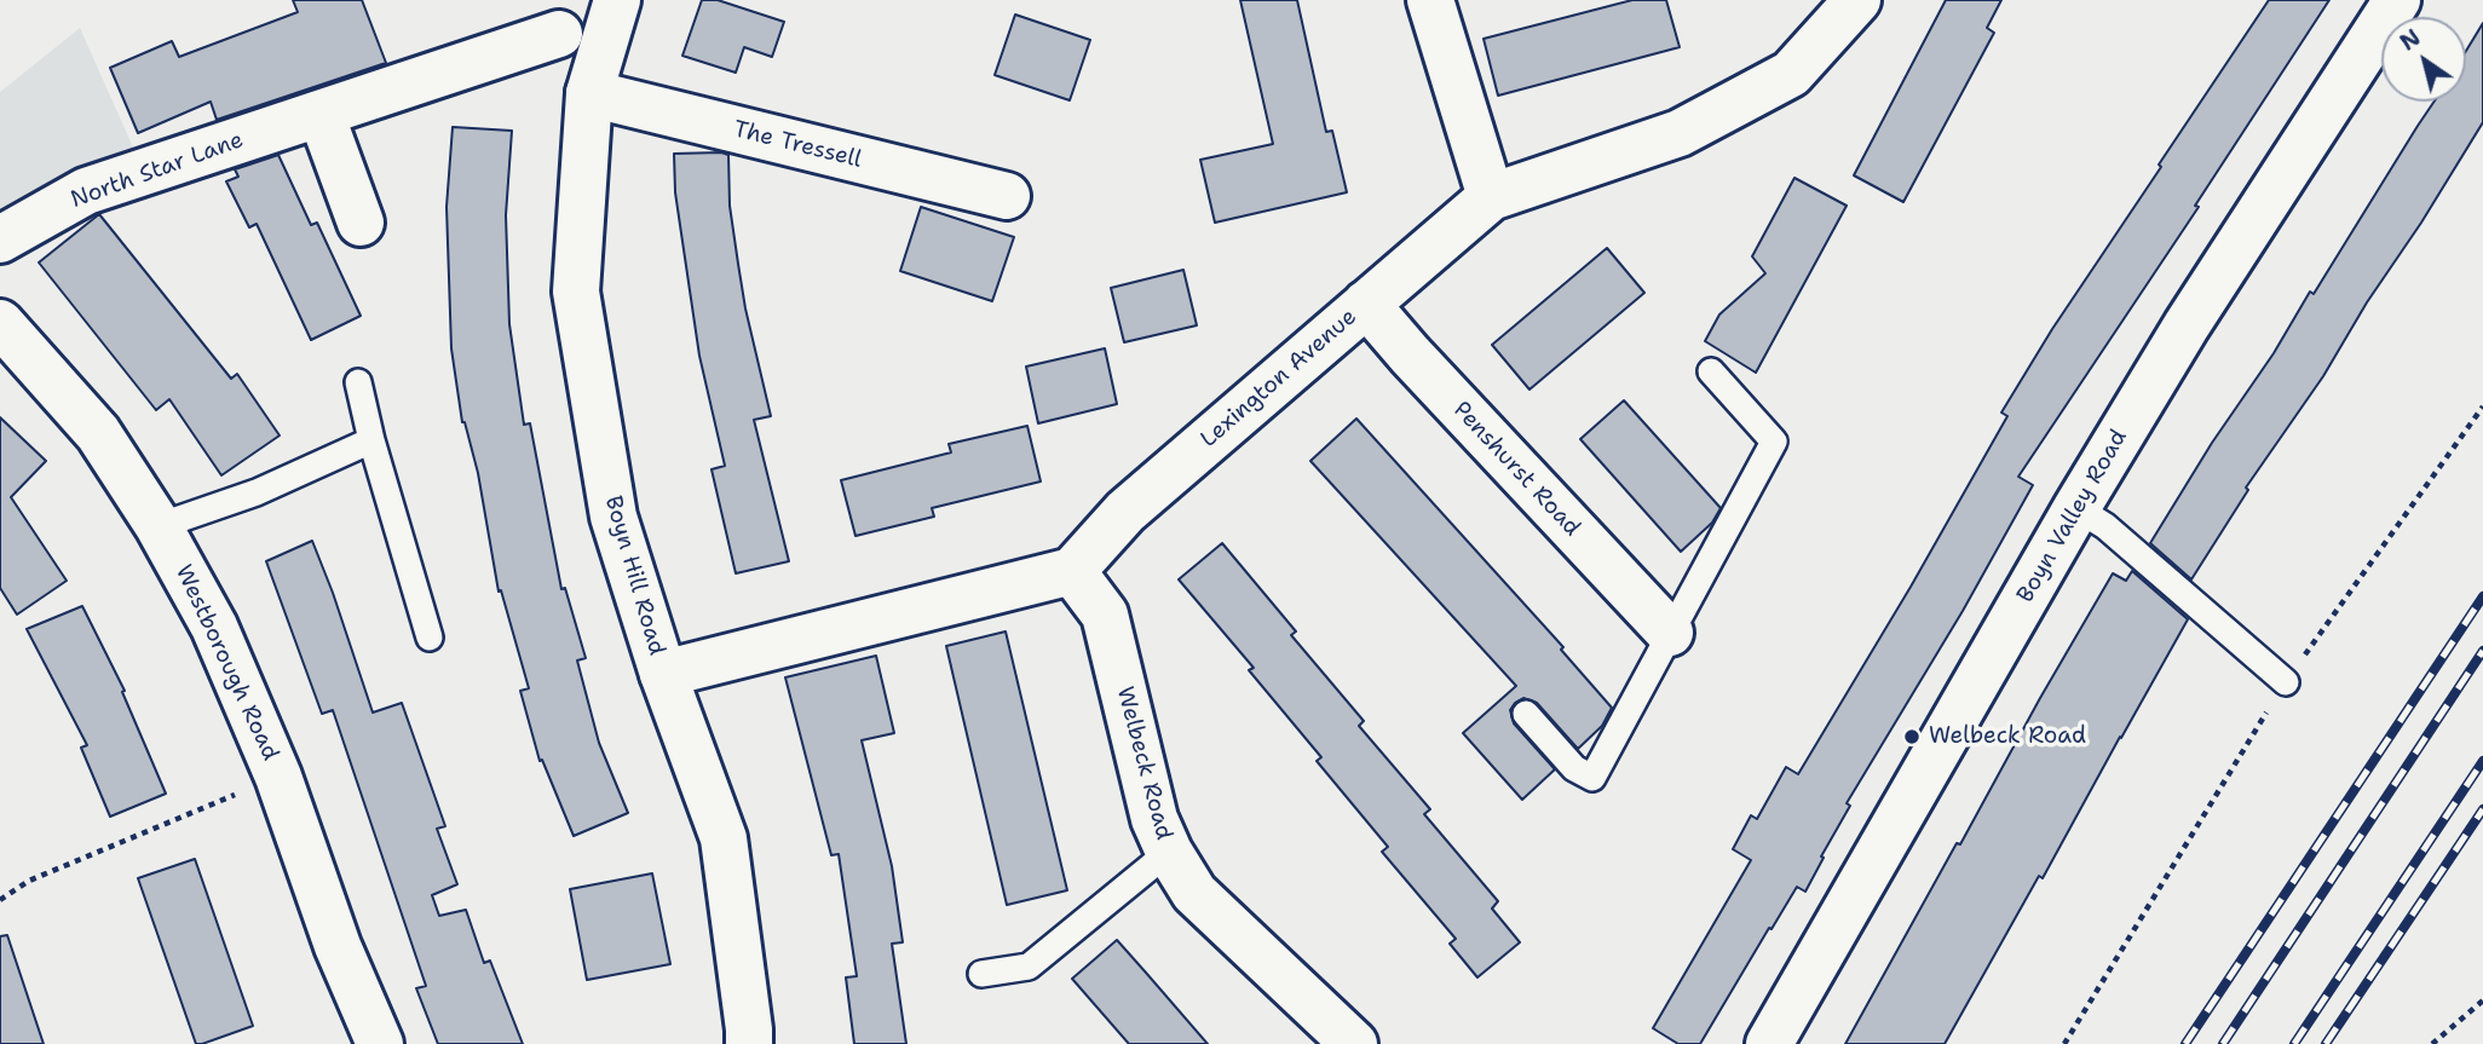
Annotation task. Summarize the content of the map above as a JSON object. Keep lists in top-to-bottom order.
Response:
{
  "streets": {
    "street": [
      "The Tressell",
      "North Star Lane",
      "Lexington Avenue",
      "Penshurst Road",
      "Boyn Valley Road",
      "Boyn Hill Road",
      "Westborough Road",
      "Welbeck Road"
    ]
  },
  "crossings": [
    ["The Tressell", "Boyn Hill Road"],
    ["Lexington Avenue", "Penshurst Road"],
    ["Lexington Avenue", "Welbeck Road"]
  ],
  "places": ["Welbeck Road"],
  "north": "top left"
}
